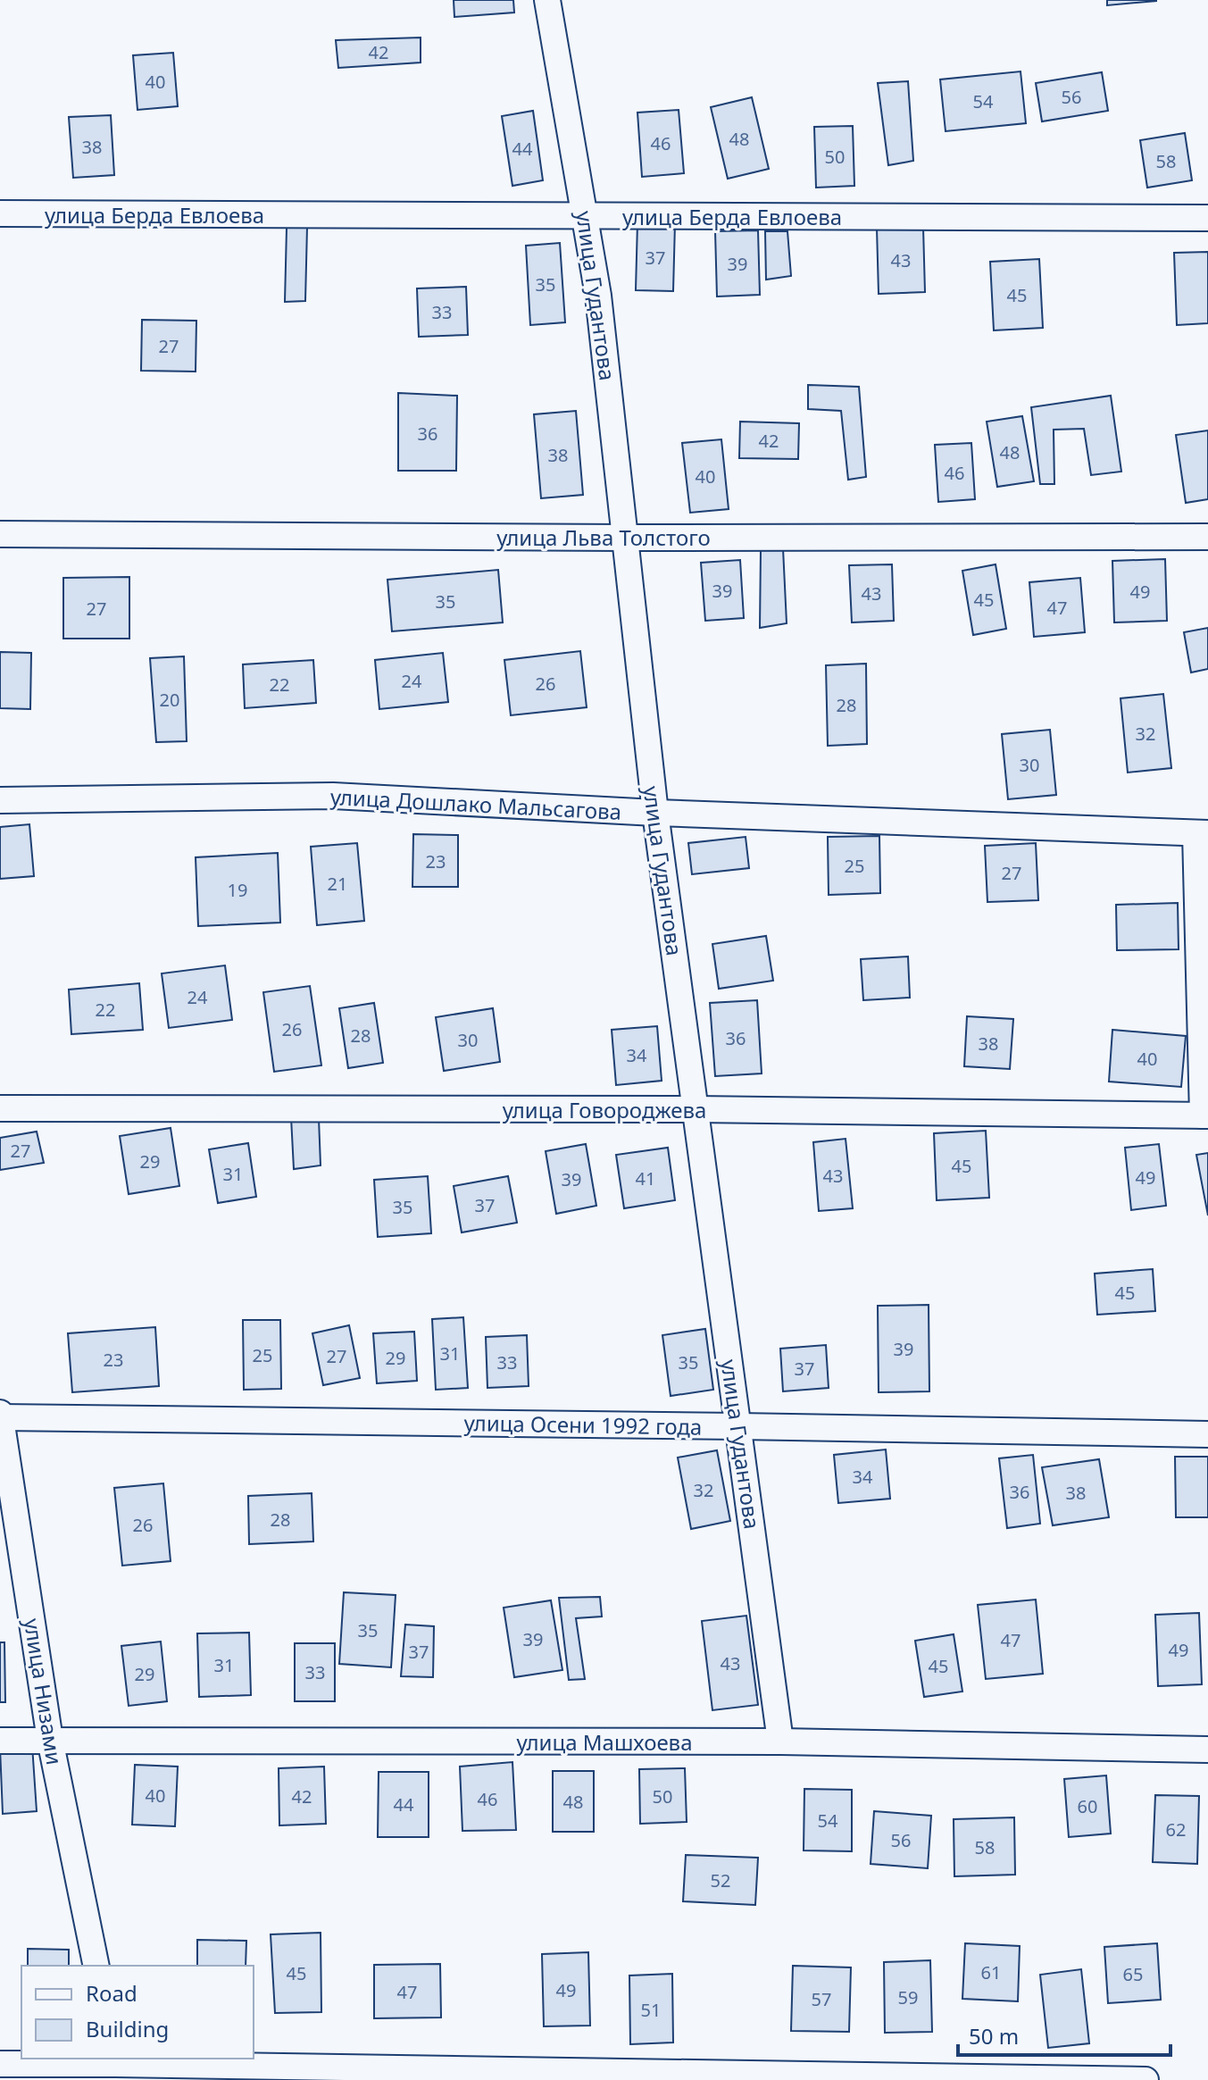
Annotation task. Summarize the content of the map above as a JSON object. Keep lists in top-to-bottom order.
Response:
{
  "streets": {
    "street": [
      "улица Берда Евлоева",
      "улица Гудантова",
      "улица Льва Толстого",
      "улица Дошлако Мальсагова",
      "улица Говороджева",
      "улица Осени 1992 года",
      "улица Низами",
      "улица Машхоева"
    ]
  },
  "crossings": [
    ["улица Берда Евлоева", "улица Гудантова"],
    ["улица Гудантова", "улица Льва Толстого"],
    ["улица Гудантова", "улица Дошлако Мальсагова"],
    ["улица Гудантова", "улица Говороджева"],
    ["улица Гудантова", "улица Осени 1992 года"],
    ["улица Гудантова", "улица Машхоева"],
    ["улица Осени 1992 года", "улица Низами"],
    ["улица Низами", "улица Машхоева"]
  ],
  "house_numbers": [
    "42",
    "40",
    "56",
    "54",
    "48",
    "46",
    "38",
    "44",
    "50",
    "58",
    "37",
    "43",
    "39",
    "35",
    "45",
    "33",
    "27",
    "36",
    "42",
    "48",
    "38",
    "46",
    "40",
    "39",
    "49",
    "43",
    "45",
    "35",
    "47",
    "27",
    "24",
    "26",
    "22",
    "20",
    "28",
    "32",
    "30",
    "23",
    "25",
    "27",
    "21",
    "19",
    "24",
    "22",
    "26",
    "28",
    "36",
    "30",
    "38",
    "34",
    "40",
    "27",
    "29",
    "45",
    "31",
    "43",
    "49",
    "41",
    "39",
    "37",
    "35",
    "45",
    "39",
    "31",
    "25",
    "27",
    "29",
    "23",
    "33",
    "35",
    "37",
    "34",
    "32",
    "36",
    "38",
    "28",
    "26",
    "35",
    "39",
    "47",
    "49",
    "37",
    "43",
    "31",
    "45",
    "33",
    "29",
    "40",
    "42",
    "50",
    "46",
    "48",
    "44",
    "60",
    "54",
    "62",
    "56",
    "58",
    "52",
    "61",
    "45",
    "65",
    "49",
    "47",
    "59",
    "57",
    "51"
  ],
  "legend": ["Road", "Building"],
  "scale_bar": "50 m"
}
